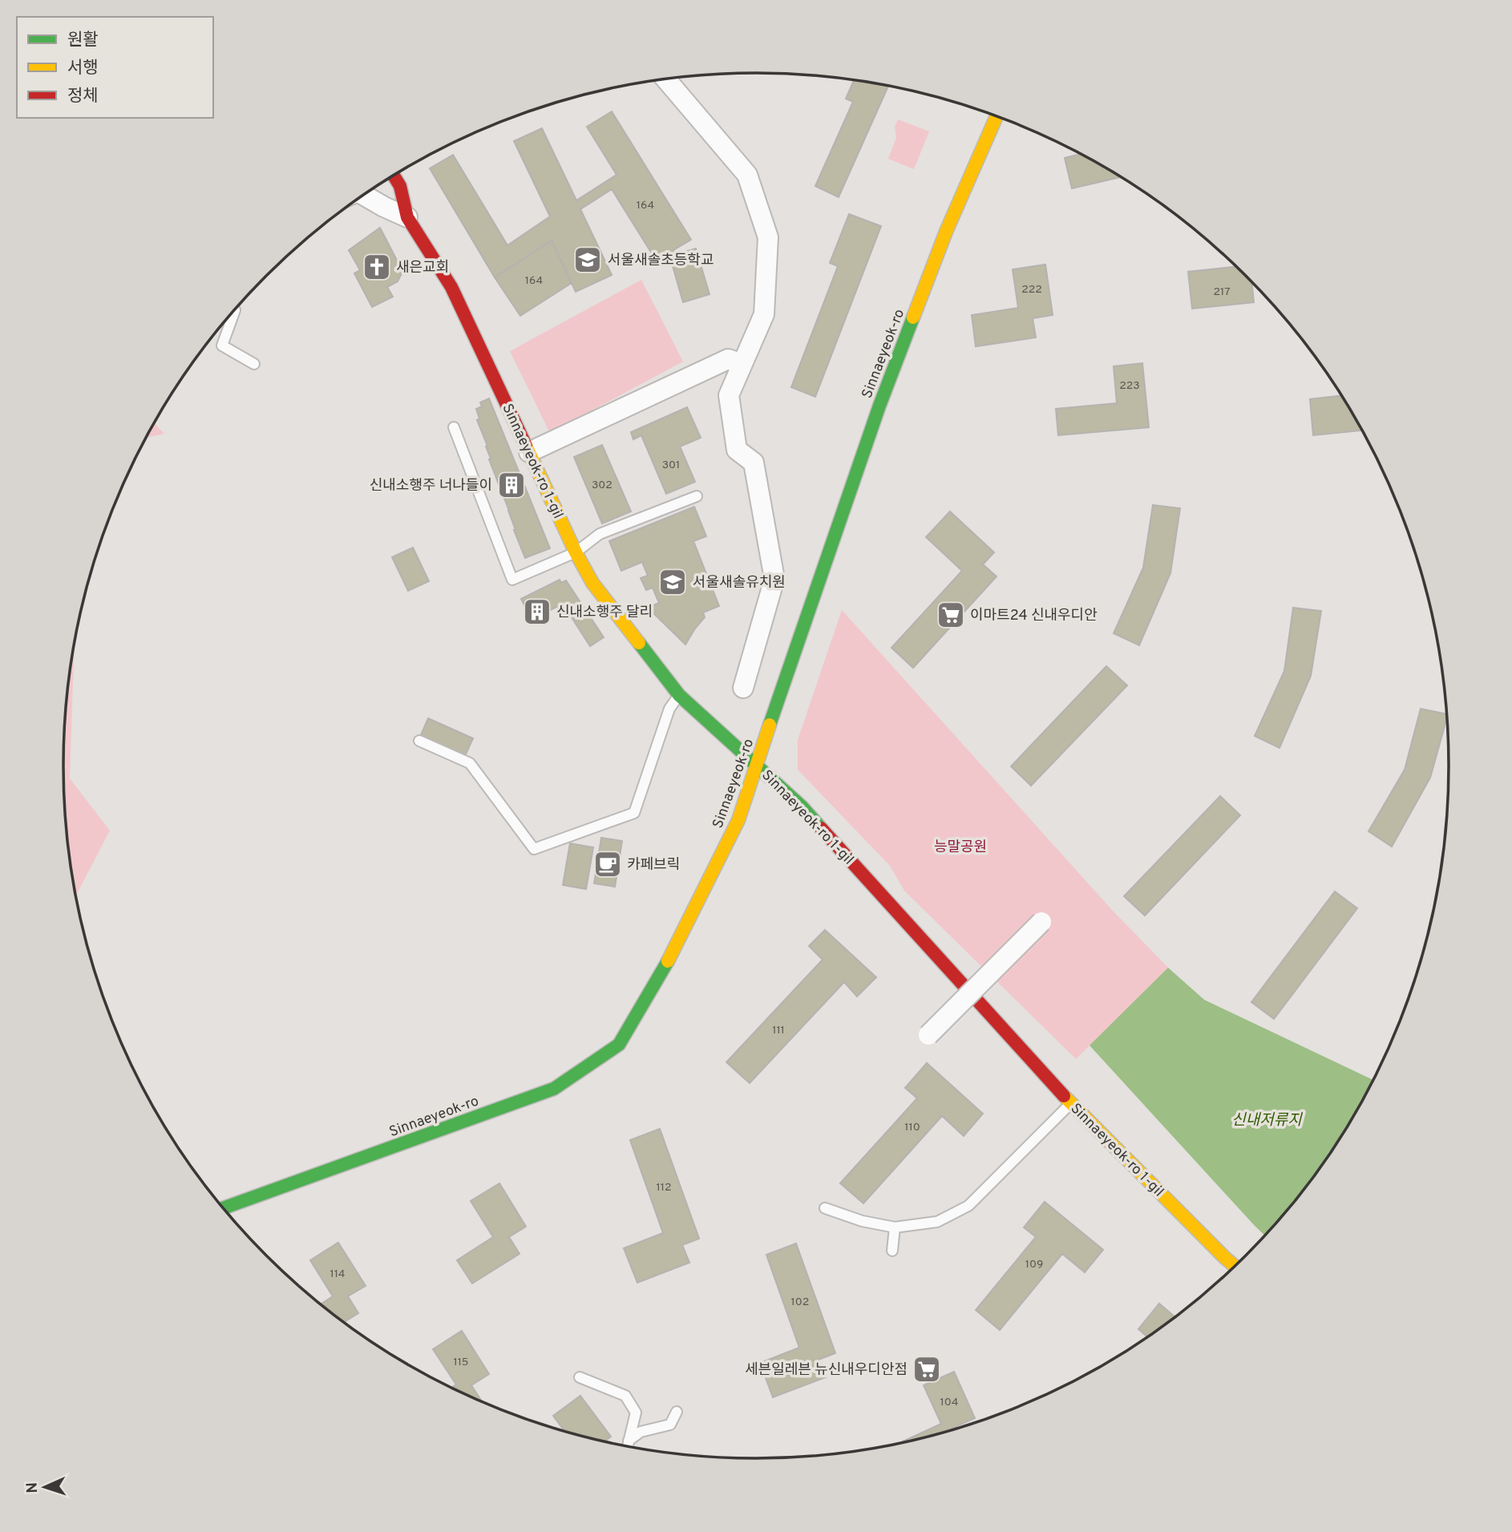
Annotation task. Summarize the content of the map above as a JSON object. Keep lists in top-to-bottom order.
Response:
{
  "streets": {
    "street": ["Sinnaeyeok-ro", "Sinnaeyeok-ro 1-gil"]
  },
  "crossings": [
    ["Sinnaeyeok-ro", "Sinnaeyeok-ro 1-gil"]
  ],
  "water": ["신내저류지"],
  "parks": ["능말공원"],
  "places": {
    "school or university": ["서울새솔초등학교", "서울새솔유치원"],
    "church": ["새은교회"],
    "building": ["신내소행주 너나들이", "신내소행주 달리"],
    "supermarket": ["이마트24 신내우디안", "세븐일레븐 뉴신내우디안점"],
    "cafe": ["카페브릭"]
  },
  "house_numbers": [
    "164",
    "164",
    "222",
    "217",
    "223",
    "301",
    "302",
    "111",
    "110",
    "112",
    "109",
    "114",
    "102",
    "115",
    "104"
  ],
  "legend": ["원활", "서행", "정체"],
  "north": "left"
}
